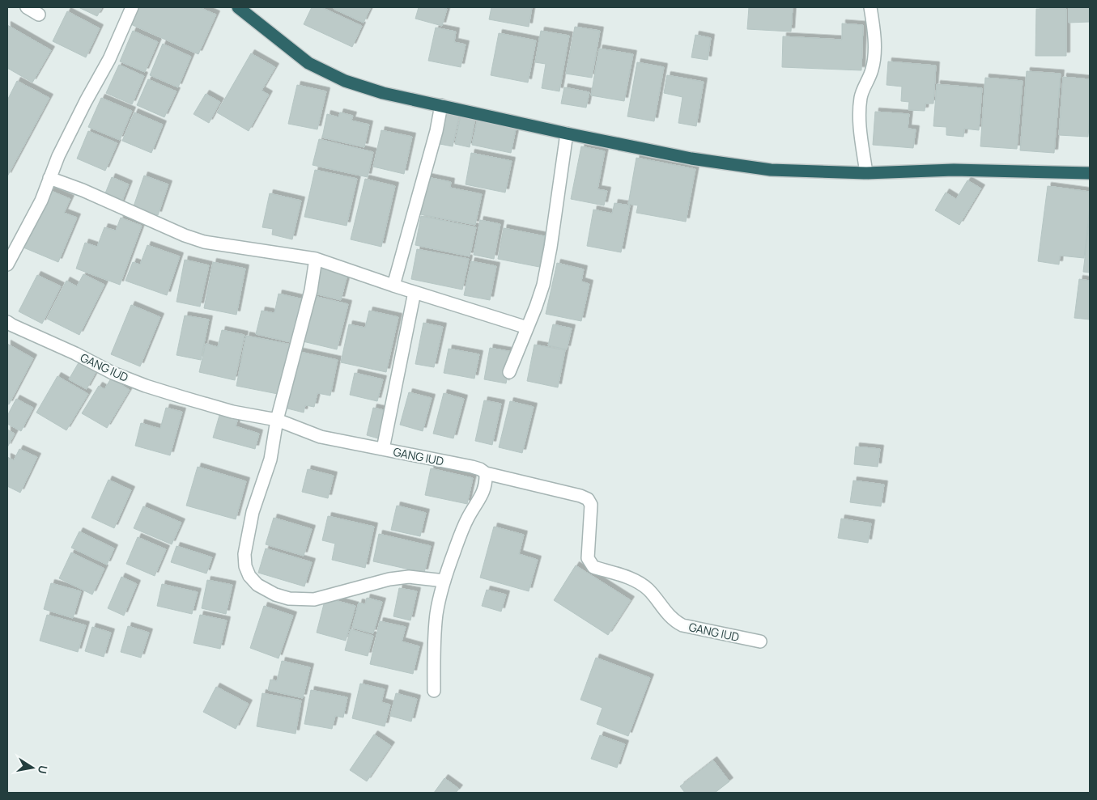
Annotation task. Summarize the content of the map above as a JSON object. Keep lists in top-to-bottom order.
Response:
{
  "streets": {
    "street": ["GANG IUD"]
  },
  "north": "right"
}
